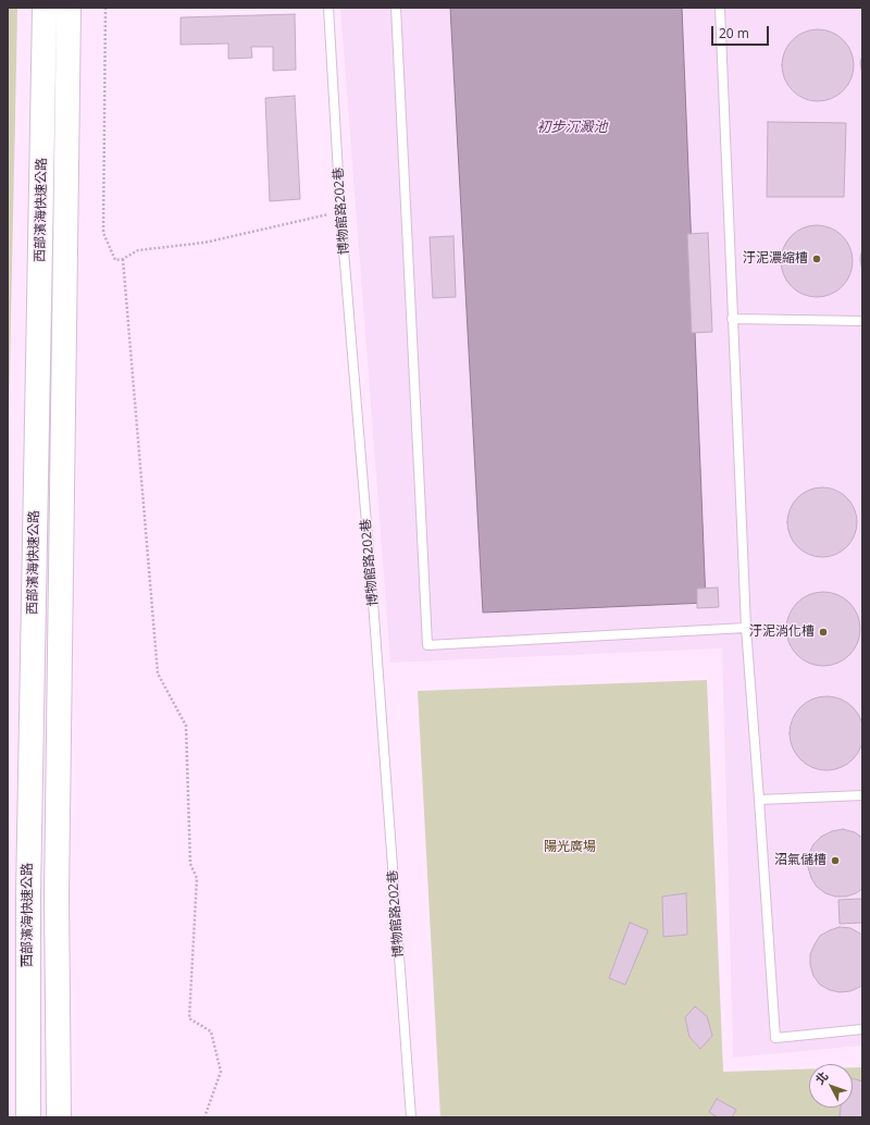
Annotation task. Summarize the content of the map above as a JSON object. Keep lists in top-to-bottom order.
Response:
{
  "streets": {
    "highway": ["西部濱海快速公路"],
    "lane": ["博物館路202巷"]
  },
  "water": ["初步沉澱池"],
  "parks": ["陽光廣場"],
  "places": ["汙泥濃縮槽", "汙泥消化槽", "沼氣儲槽"],
  "scale_bar": "20 m",
  "north": "top left"
}
